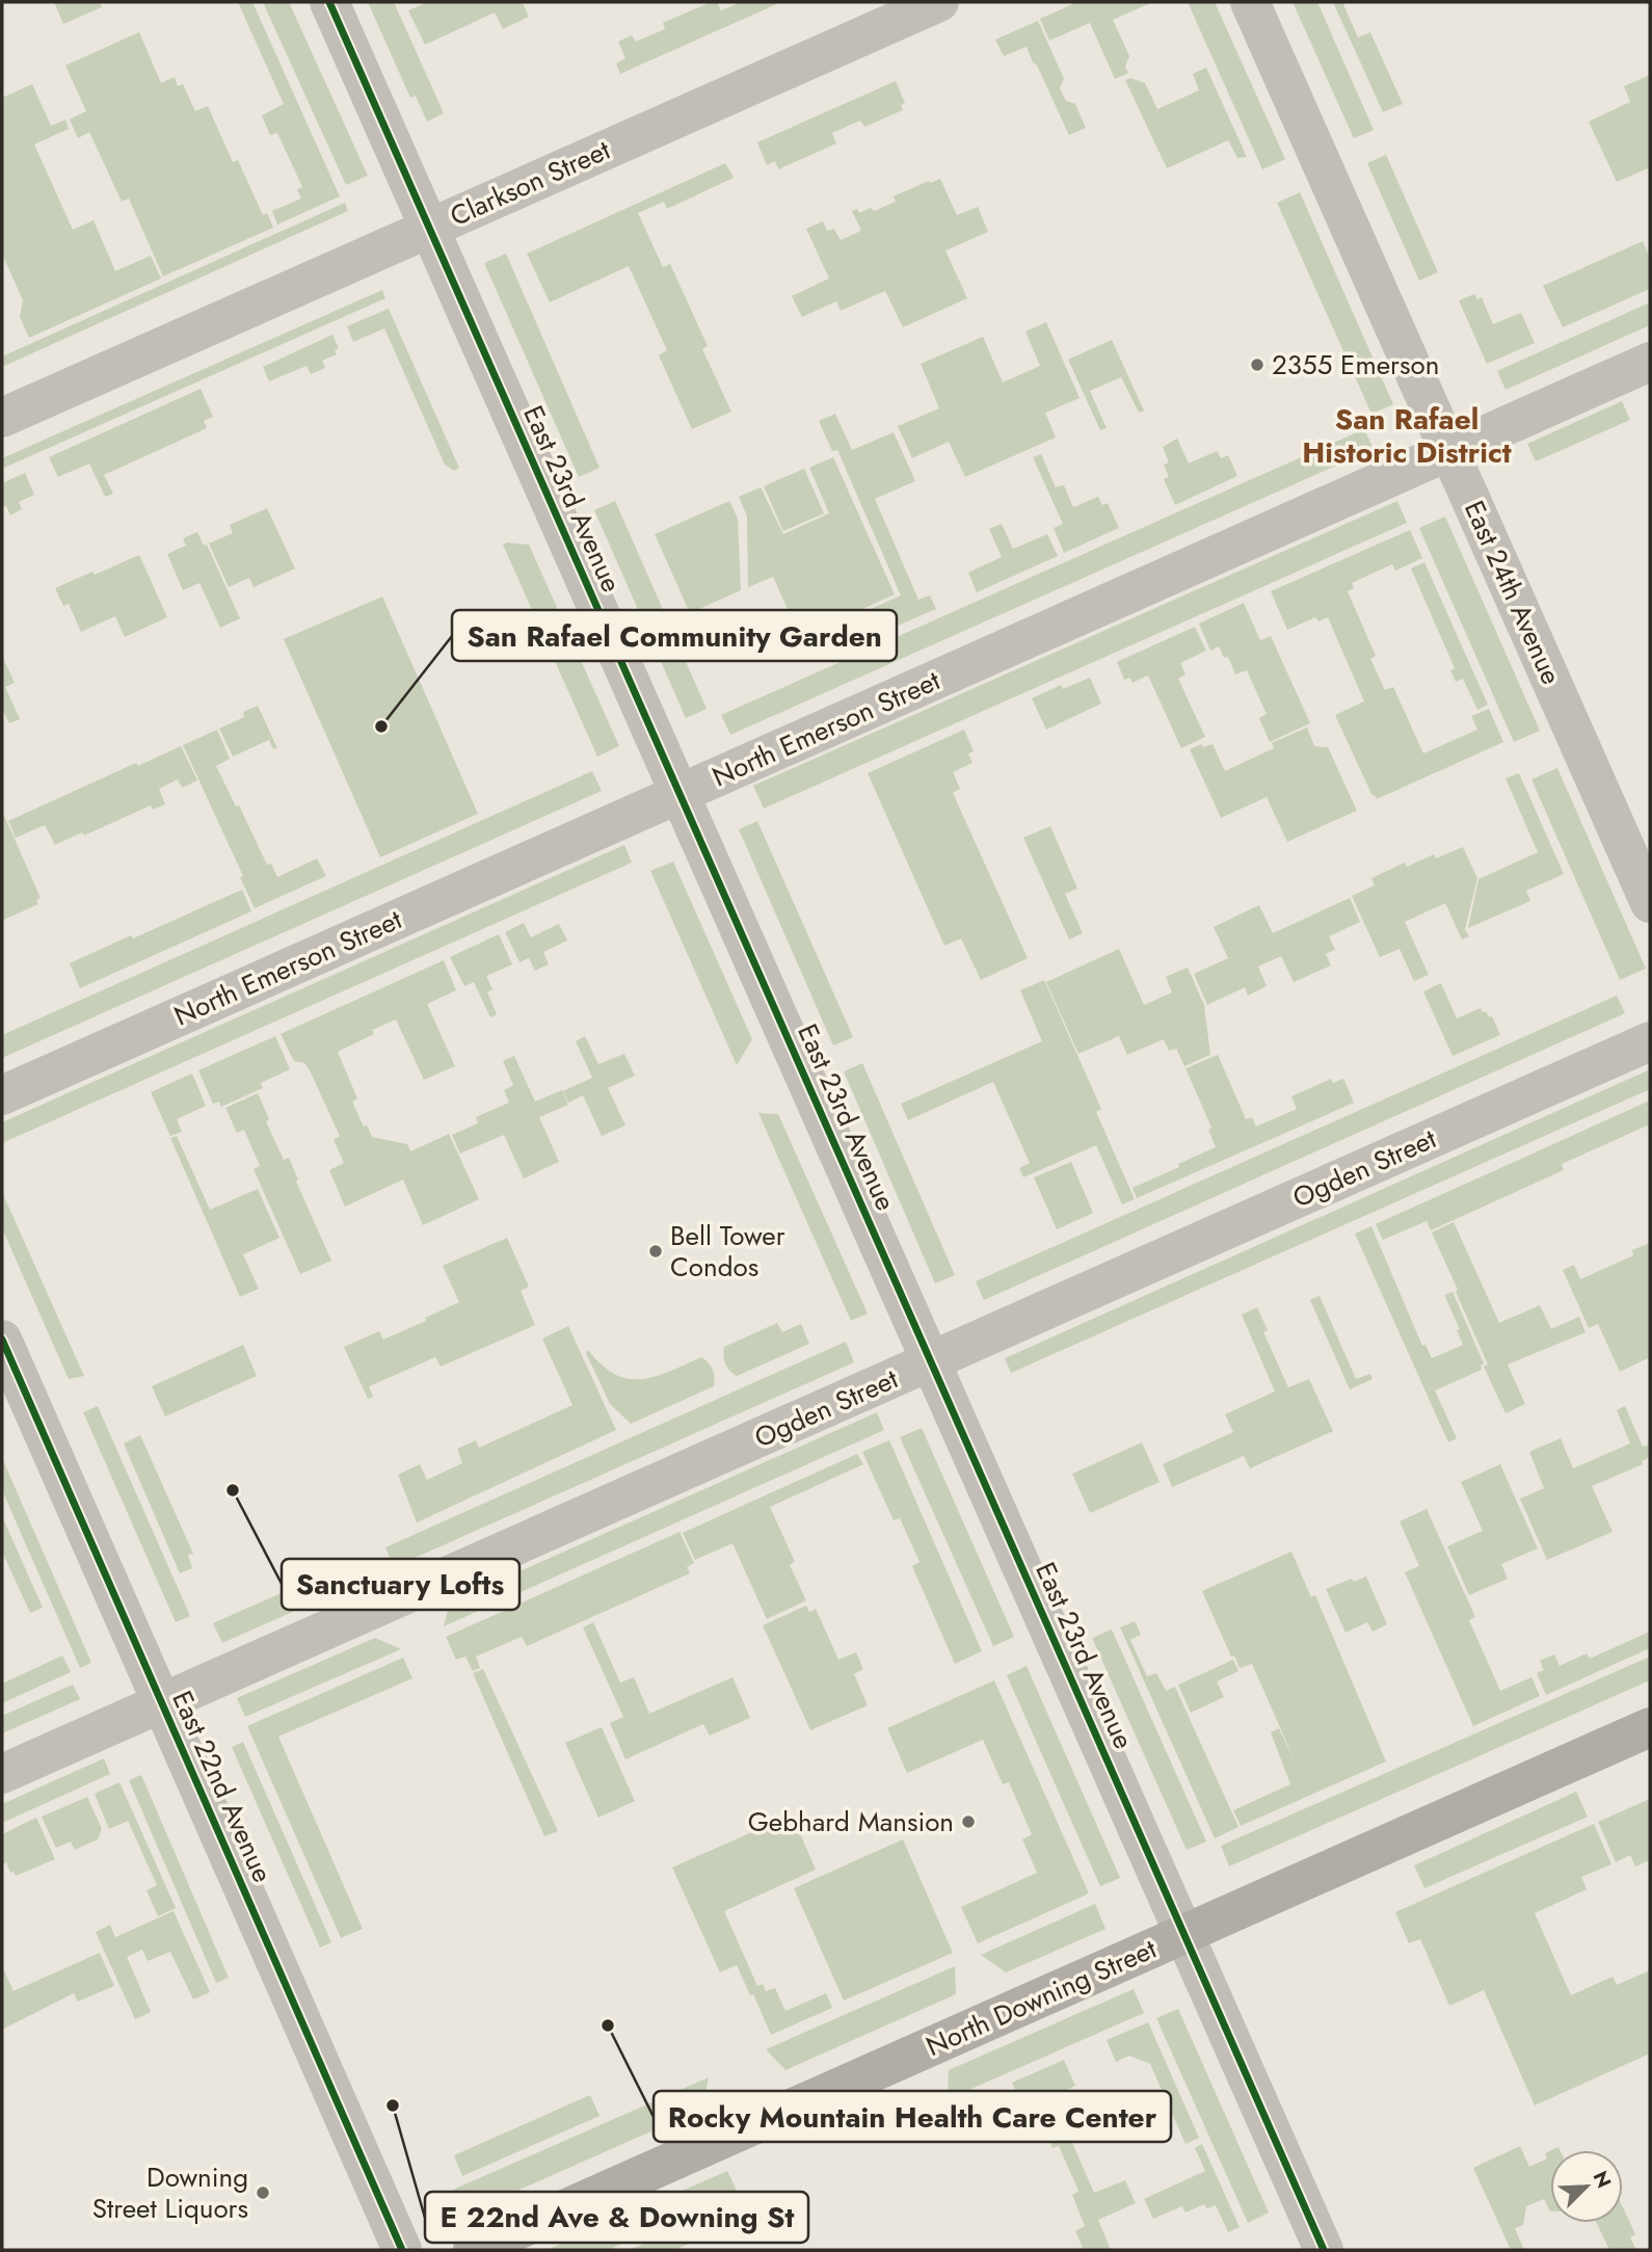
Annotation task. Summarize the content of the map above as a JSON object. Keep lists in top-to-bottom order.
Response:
{
  "streets": {
    "main road": ["North Downing Street"],
    "street": [
      "Clarkson Street",
      "East 23rd Avenue",
      "East 24th Avenue",
      "North Emerson Street",
      "Ogden Street",
      "East 22nd Avenue"
    ]
  },
  "crossings": [
    ["Clarkson Street", "East 23rd Avenue"],
    ["East 23rd Avenue", "North Emerson Street"],
    ["East 23rd Avenue", "Ogden Street"],
    ["East 23rd Avenue", "North Downing Street"],
    ["East 24th Avenue", "North Emerson Street"],
    ["Ogden Street", "East 22nd Avenue"]
  ],
  "districts": ["San Rafael Historic District"],
  "places": [
    "2355 Emerson",
    "San Rafael Community Garden",
    "Bell Tower Condos",
    "Sanctuary Lofts",
    "Gebhard Mansion",
    "Rocky Mountain Health Care Center",
    "E 22nd Ave & Downing St",
    "Downing Street Liquors"
  ],
  "north": "top right"
}
